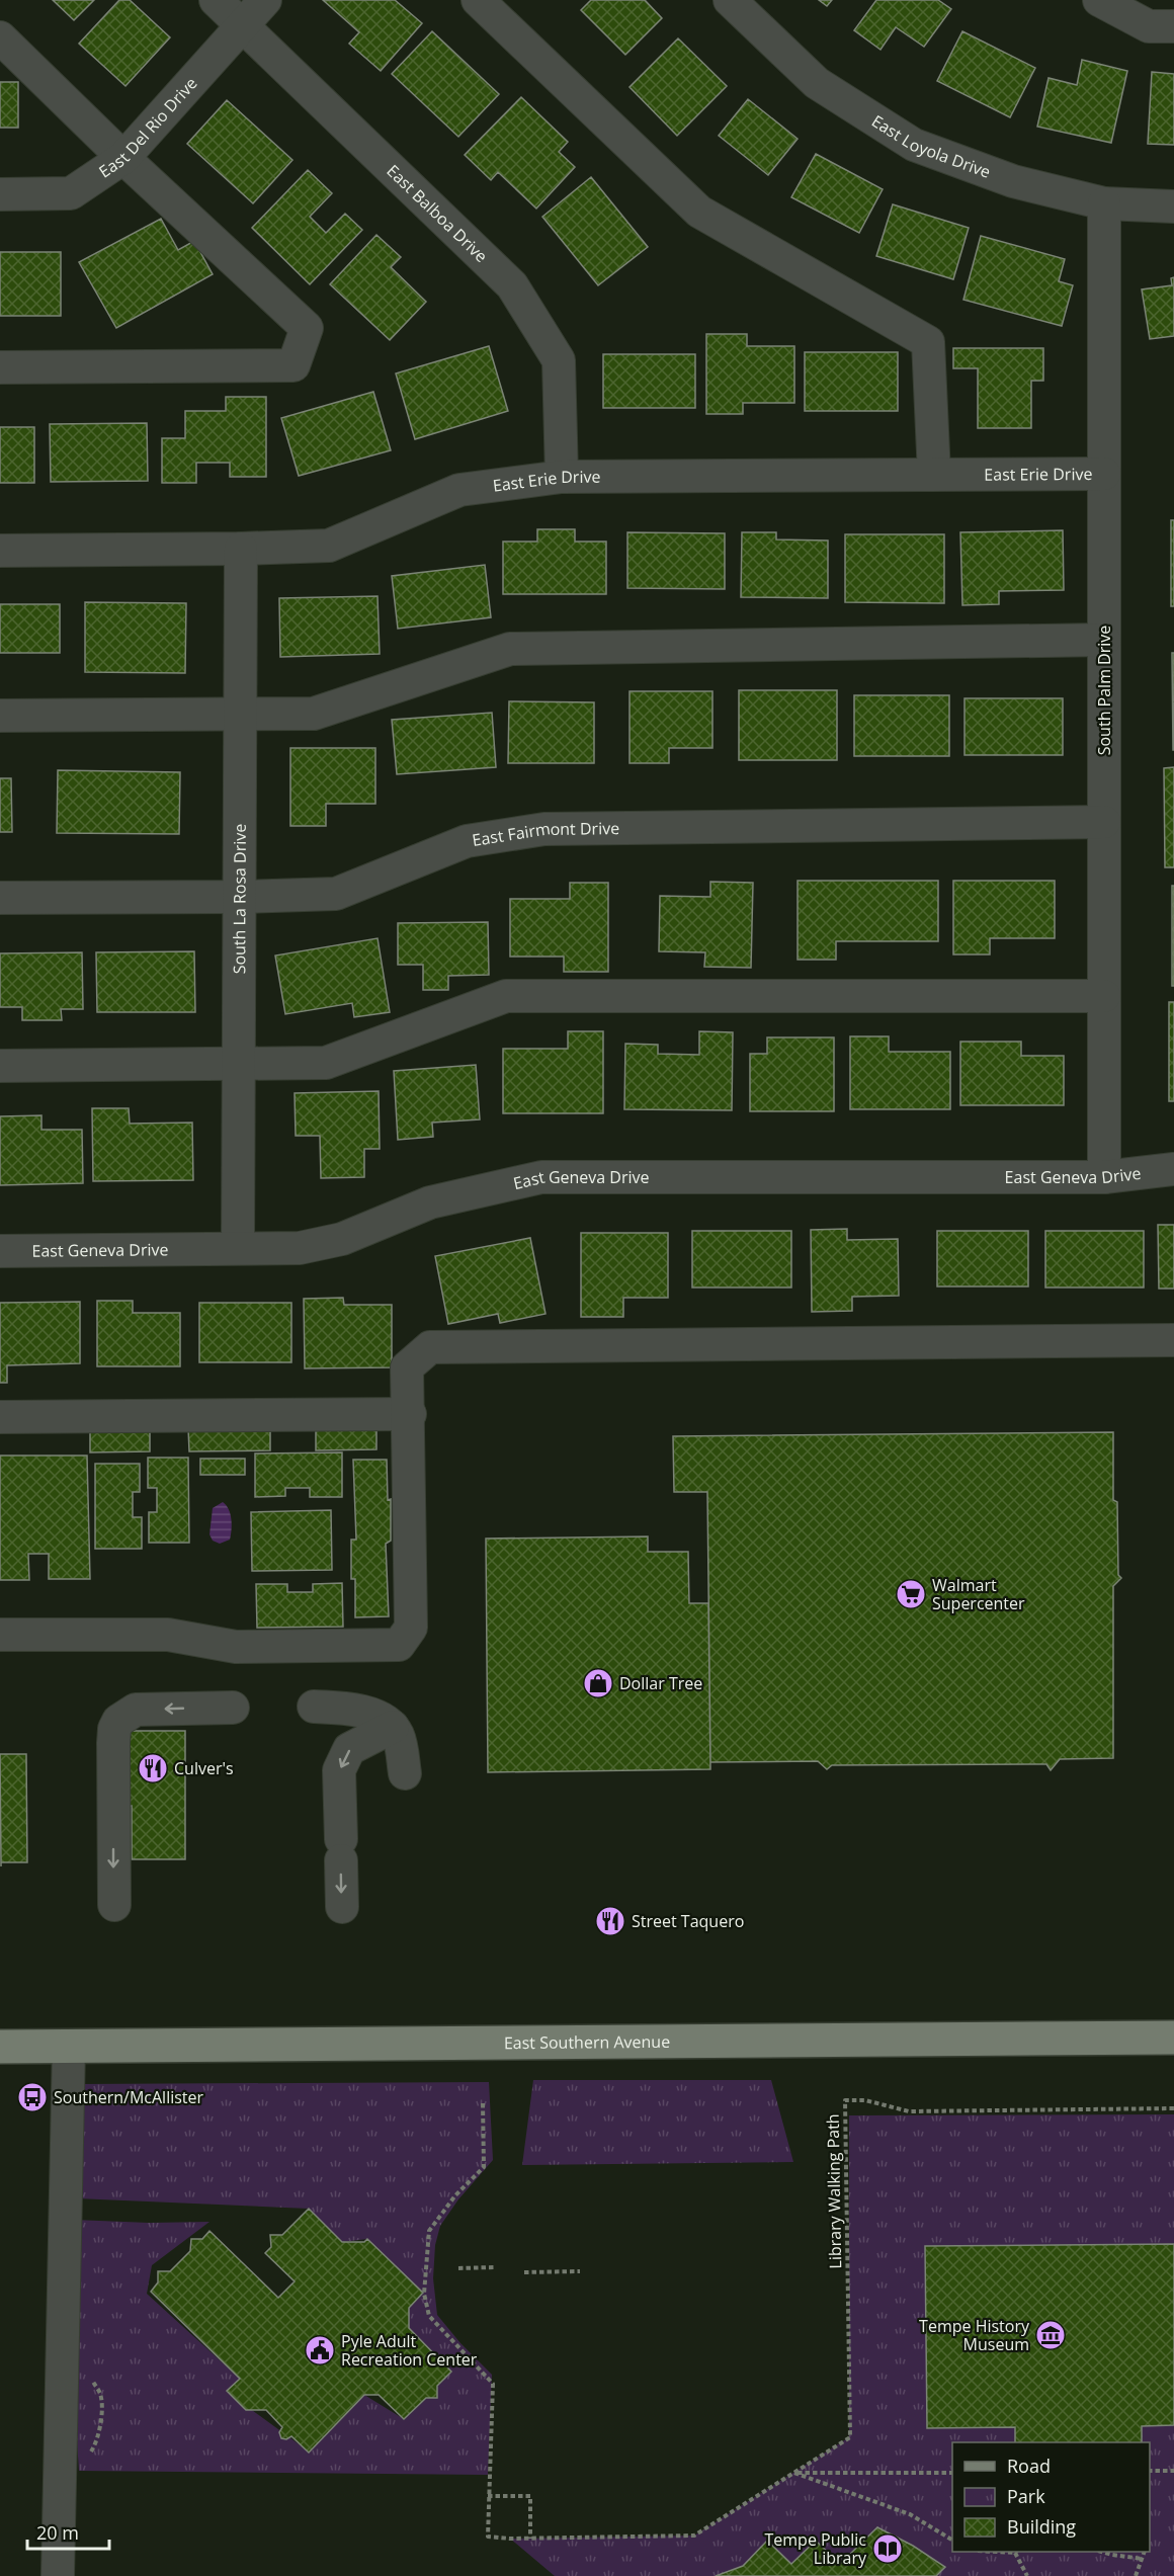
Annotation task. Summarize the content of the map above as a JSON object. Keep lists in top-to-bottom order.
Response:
{
  "streets": {
    "main road": ["East Southern Avenue"],
    "street": [
      "East Del Rio Drive",
      "East Loyola Drive",
      "East Balboa Drive",
      "East Erie Drive",
      "South Palm Drive",
      "East Fairmont Drive",
      "South La Rosa Drive",
      "East Geneva Drive"
    ],
    "path": ["Library Walking Path"]
  },
  "crossings": [
    ["East Del Rio Drive", "East Balboa Drive"],
    ["East Loyola Drive", "South Palm Drive"],
    ["East Balboa Drive", "East Erie Drive"],
    ["East Erie Drive", "South Palm Drive"],
    ["East Erie Drive", "South La Rosa Drive"],
    ["South Palm Drive", "East Fairmont Drive"],
    ["South Palm Drive", "East Geneva Drive"],
    ["East Fairmont Drive", "South La Rosa Drive"],
    ["South La Rosa Drive", "East Geneva Drive"]
  ],
  "places": {
    "supermarket": ["Walmart Supercenter"],
    "shop": ["Dollar Tree"],
    "restaurant": ["Culver's", "Street Taquero"],
    "bus stop": ["Southern/McAllister"],
    "museum": ["Tempe History Museum"],
    "public building": ["Pyle Adult Recreation Center"],
    "library": ["Tempe Public Library"]
  },
  "legend": ["Road", "Park", "Building"],
  "scale_bar": "20 m"
}
